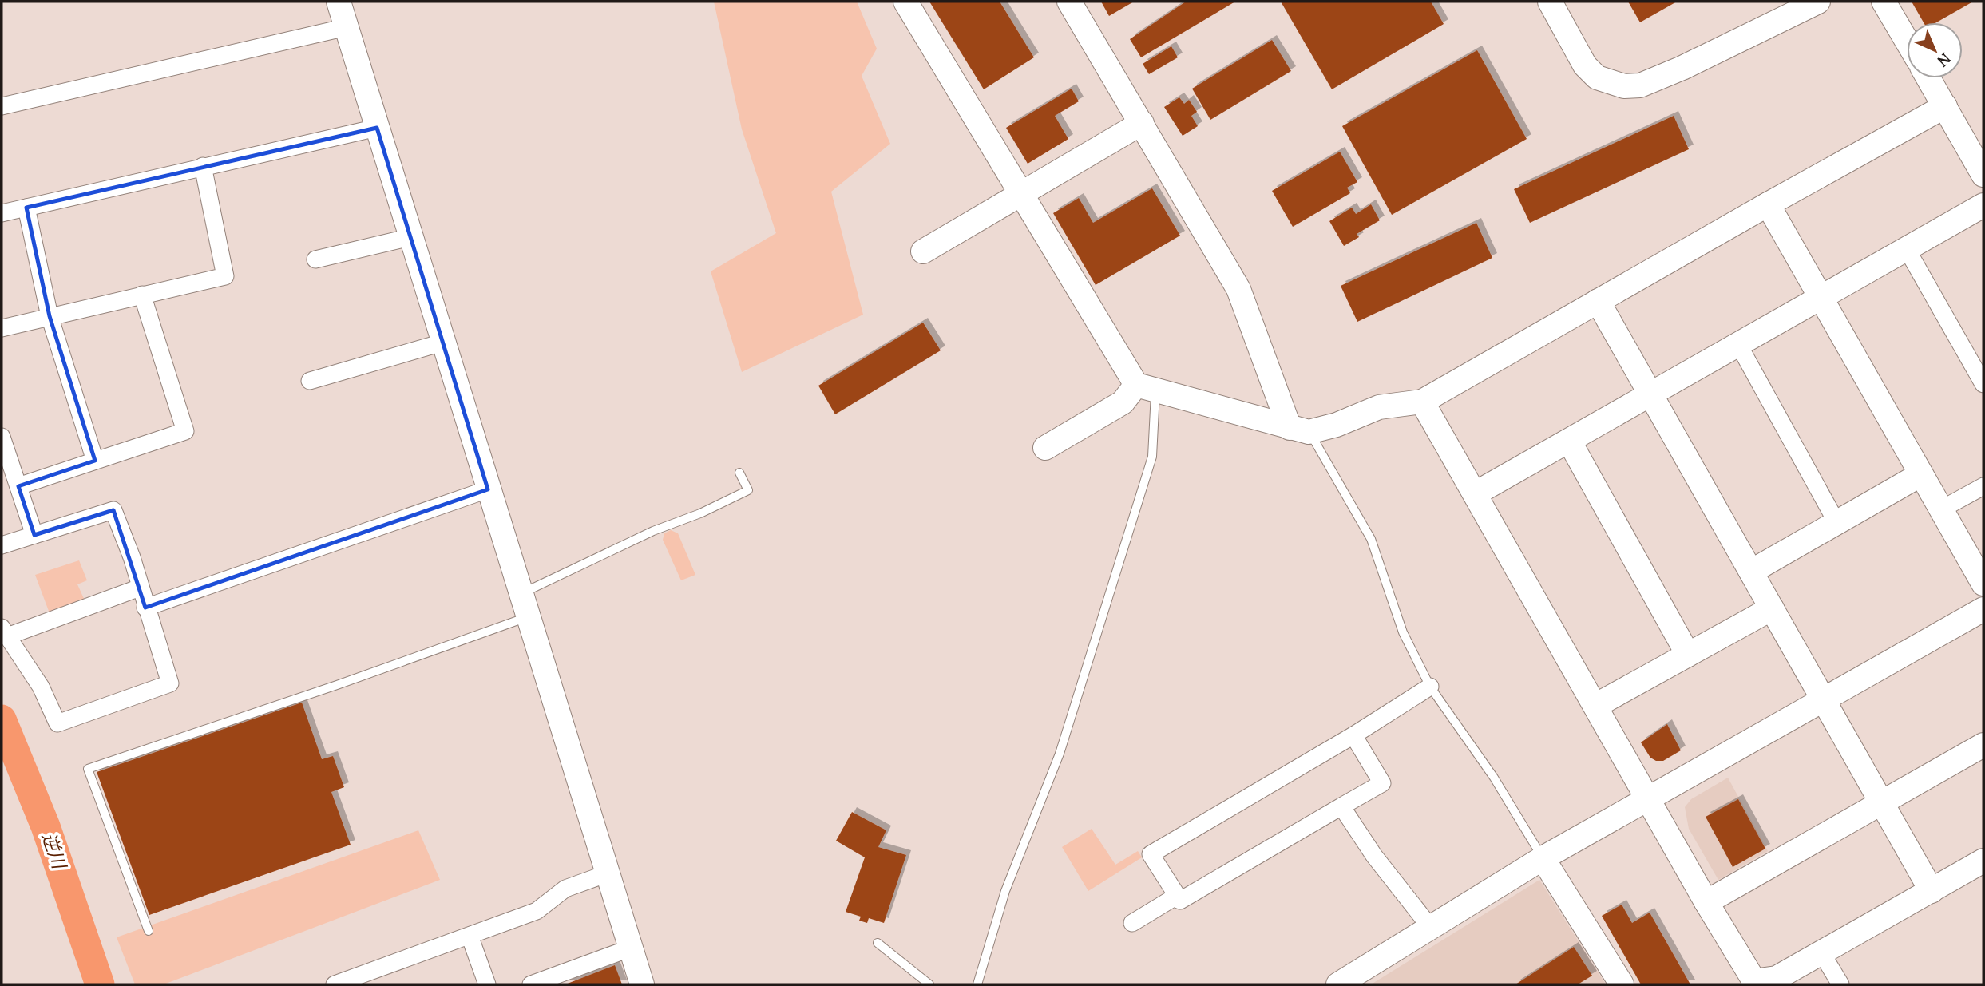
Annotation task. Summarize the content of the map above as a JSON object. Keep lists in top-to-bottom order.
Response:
{
  "water": ["逆川"],
  "north": "bottom right"
}
